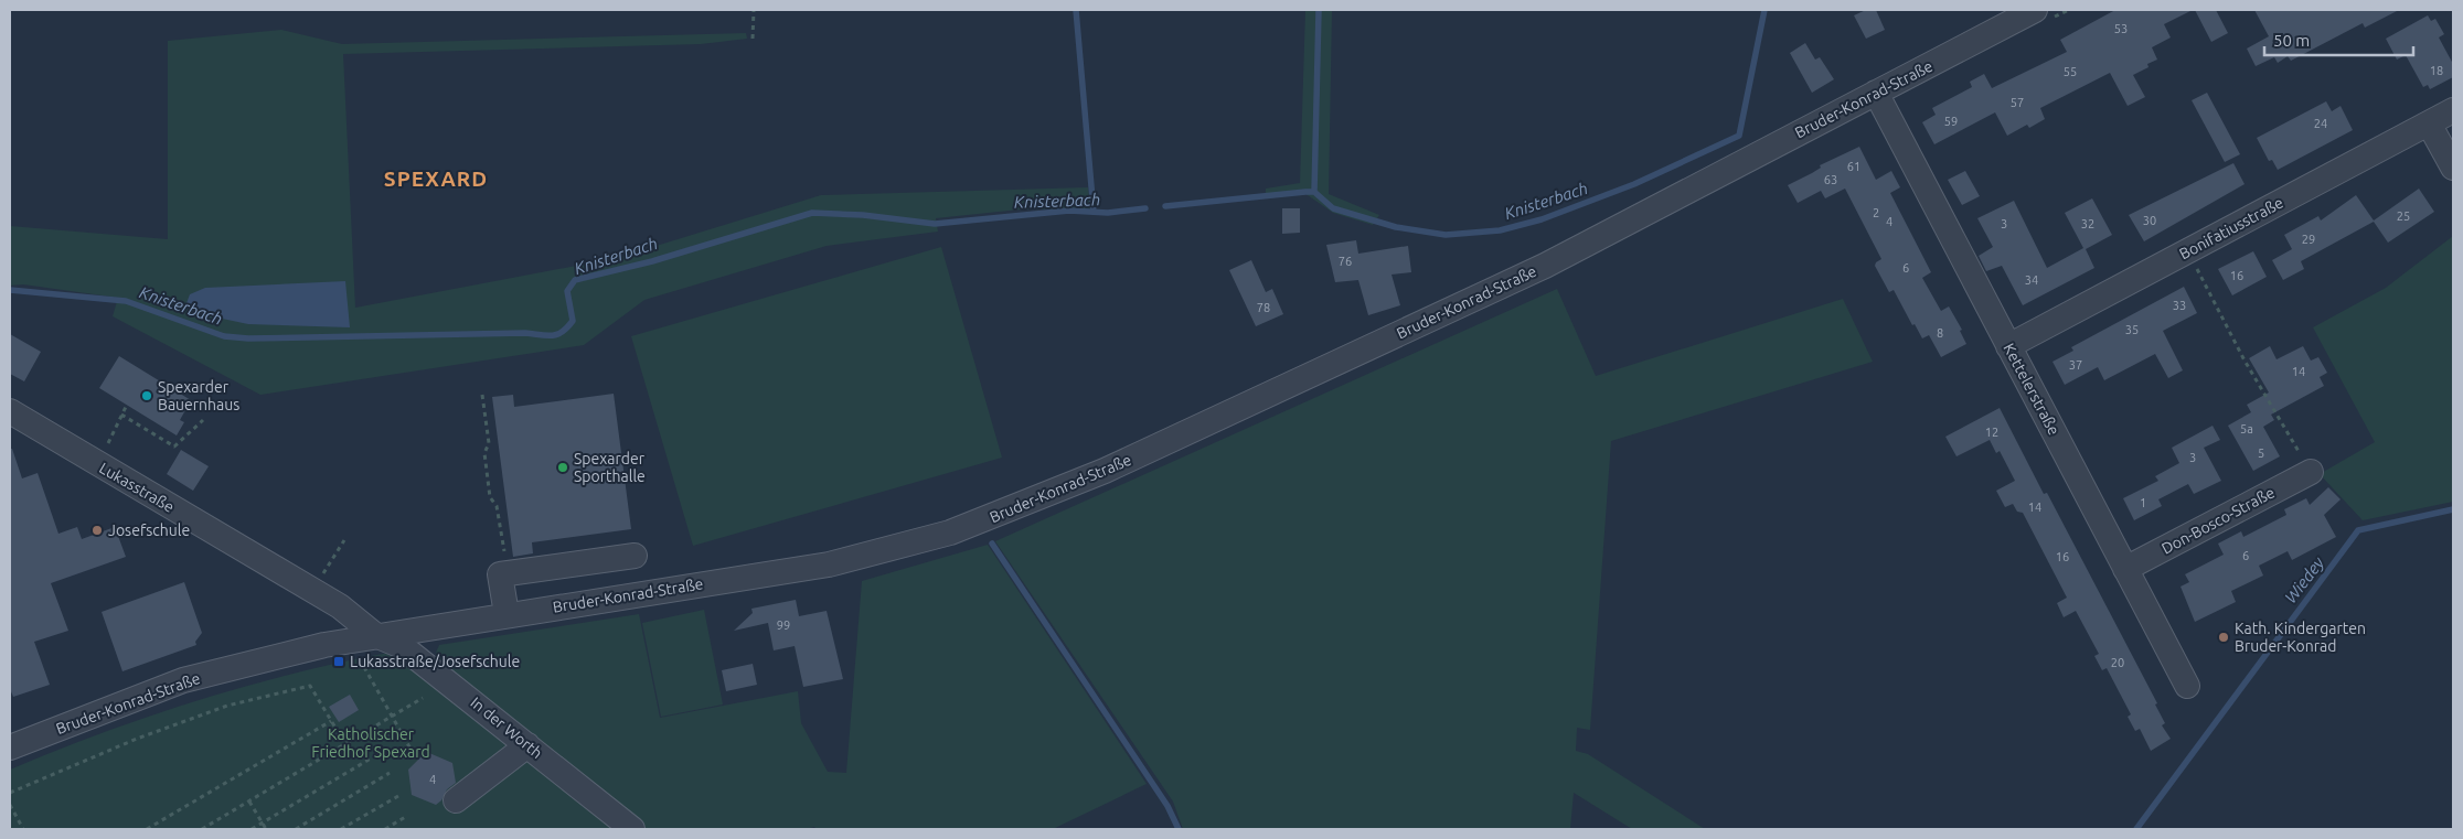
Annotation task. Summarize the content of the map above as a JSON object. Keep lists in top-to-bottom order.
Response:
{
  "streets": {
    "street": [
      "Bruder-Konrad-Straße",
      "Bonifatiusstraße",
      "Kettelerstraße",
      "Lukasstraße",
      "Don-Bosco-Straße",
      "In der Worth"
    ]
  },
  "crossings": [
    ["Bruder-Konrad-Straße", "Kettelerstraße"],
    ["Bruder-Konrad-Straße", "Lukasstraße"],
    ["Bruder-Konrad-Straße", "In der Worth"],
    ["Bonifatiusstraße", "Kettelerstraße"],
    ["Kettelerstraße", "Don-Bosco-Straße"],
    ["Lukasstraße", "In der Worth"]
  ],
  "districts": ["SPEXARD"],
  "water": ["Knisterbach", "Wiedey"],
  "parks": ["Katholischer Friedhof Spexard"],
  "places": {
    "other": [
      "Spexarder Bauernhaus",
      "Spexarder Sporthalle",
      "Josefschule",
      "Kath. Kindergarten Bruder-Konrad"
    ],
    "transit": ["Lukasstraße/Josefschule"]
  },
  "house_numbers": [
    "53",
    "18",
    "55",
    "57",
    "59",
    "24",
    "61",
    "63",
    "2",
    "25",
    "30",
    "4",
    "3",
    "32",
    "29",
    "76",
    "6",
    "16",
    "34",
    "33",
    "78",
    "35",
    "8",
    "37",
    "14",
    "5a",
    "12",
    "5",
    "3",
    "1",
    "14",
    "6",
    "16",
    "99",
    "20",
    "4"
  ],
  "scale_bar": "50 m"
}
